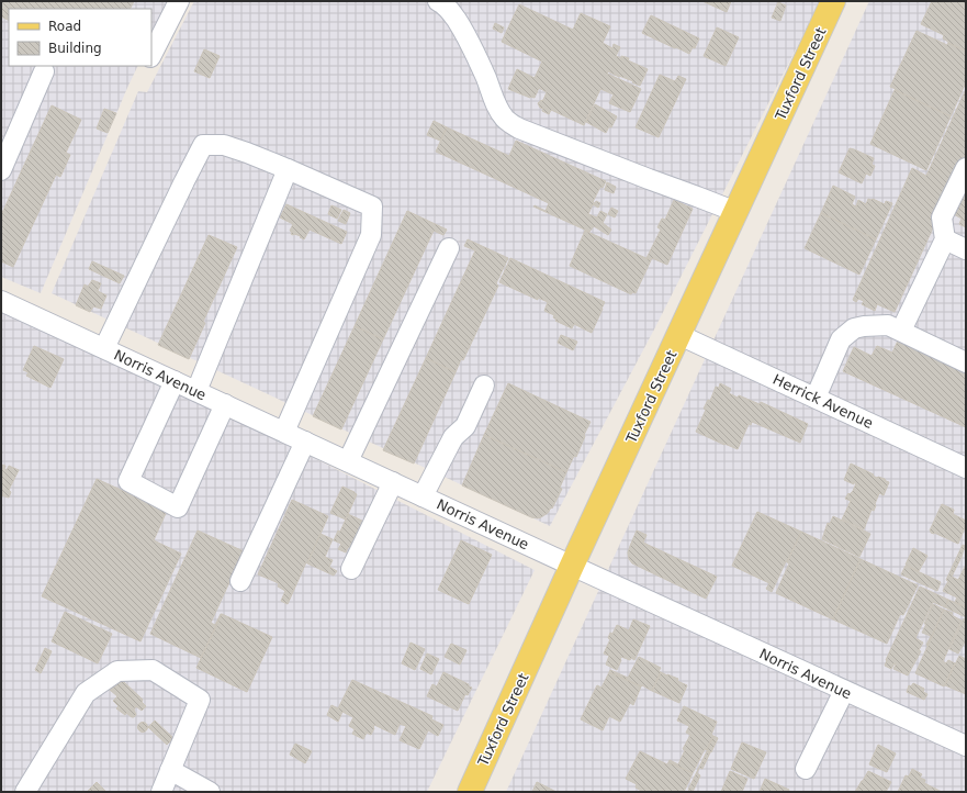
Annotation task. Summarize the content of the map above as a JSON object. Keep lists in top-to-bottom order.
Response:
{
  "streets": {
    "main road": ["Tuxford Street"],
    "street": ["Norris Avenue", "Herrick Avenue"]
  },
  "crossings": [
    ["Tuxford Street", "Norris Avenue"],
    ["Tuxford Street", "Herrick Avenue"]
  ],
  "legend": ["Road", "Building"]
}
